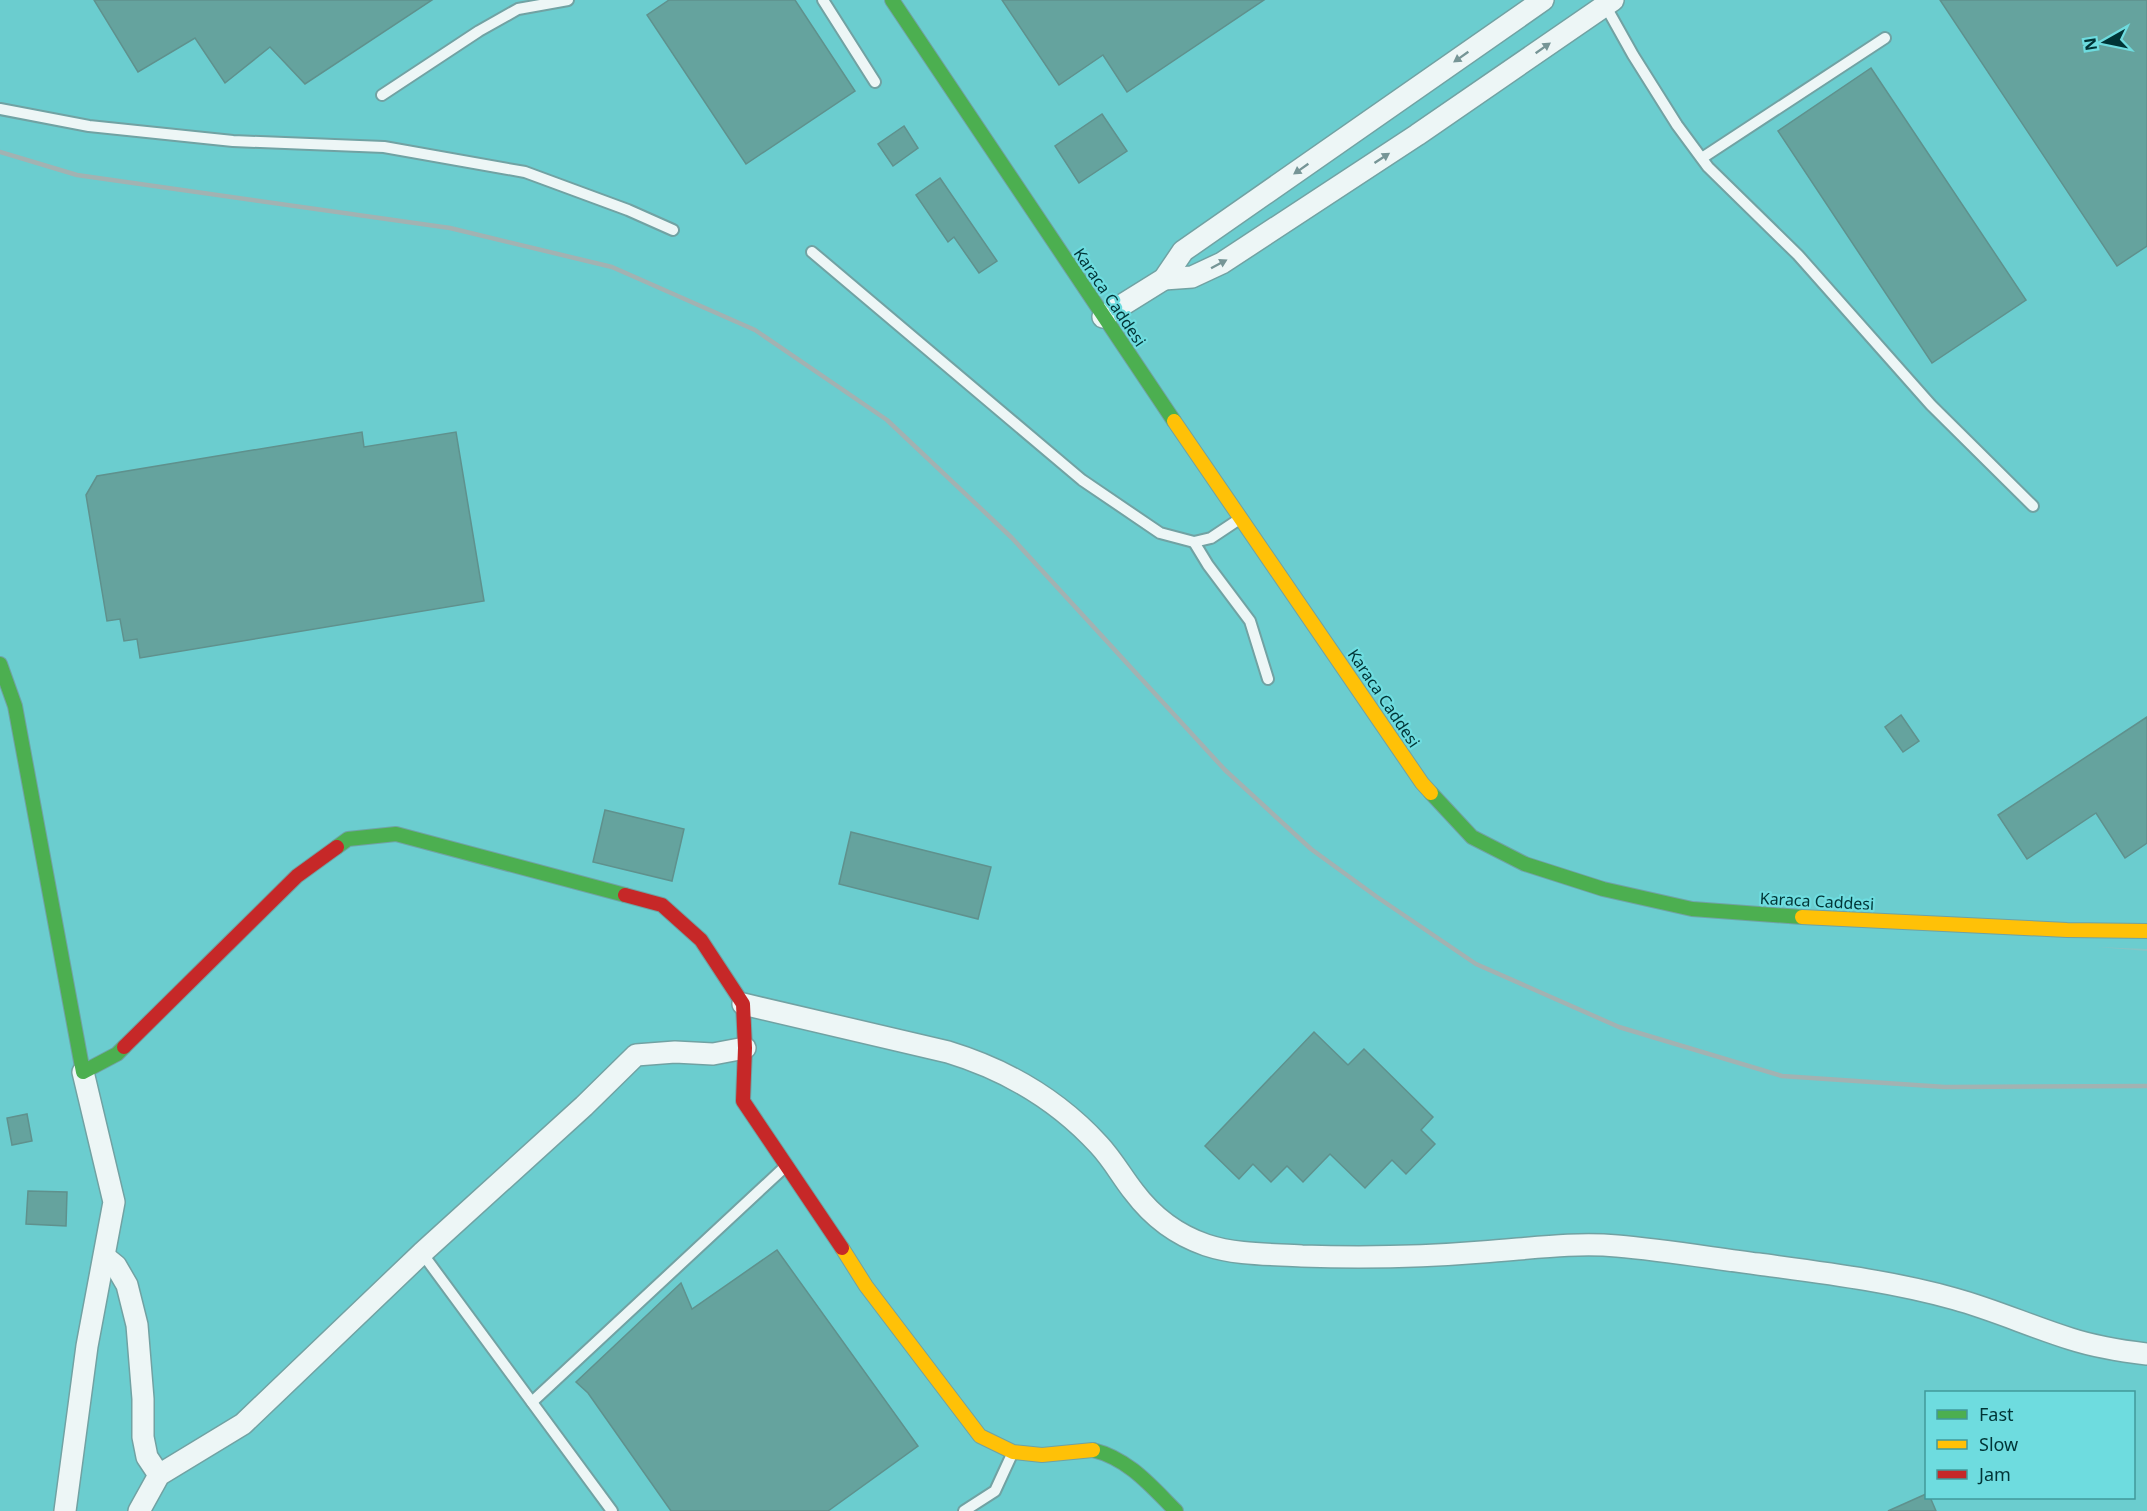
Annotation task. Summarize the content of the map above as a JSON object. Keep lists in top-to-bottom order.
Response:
{
  "streets": {
    "street": ["Karaca Caddesi"]
  },
  "legend": ["Fast", "Slow", "Jam"],
  "north": "left"
}
